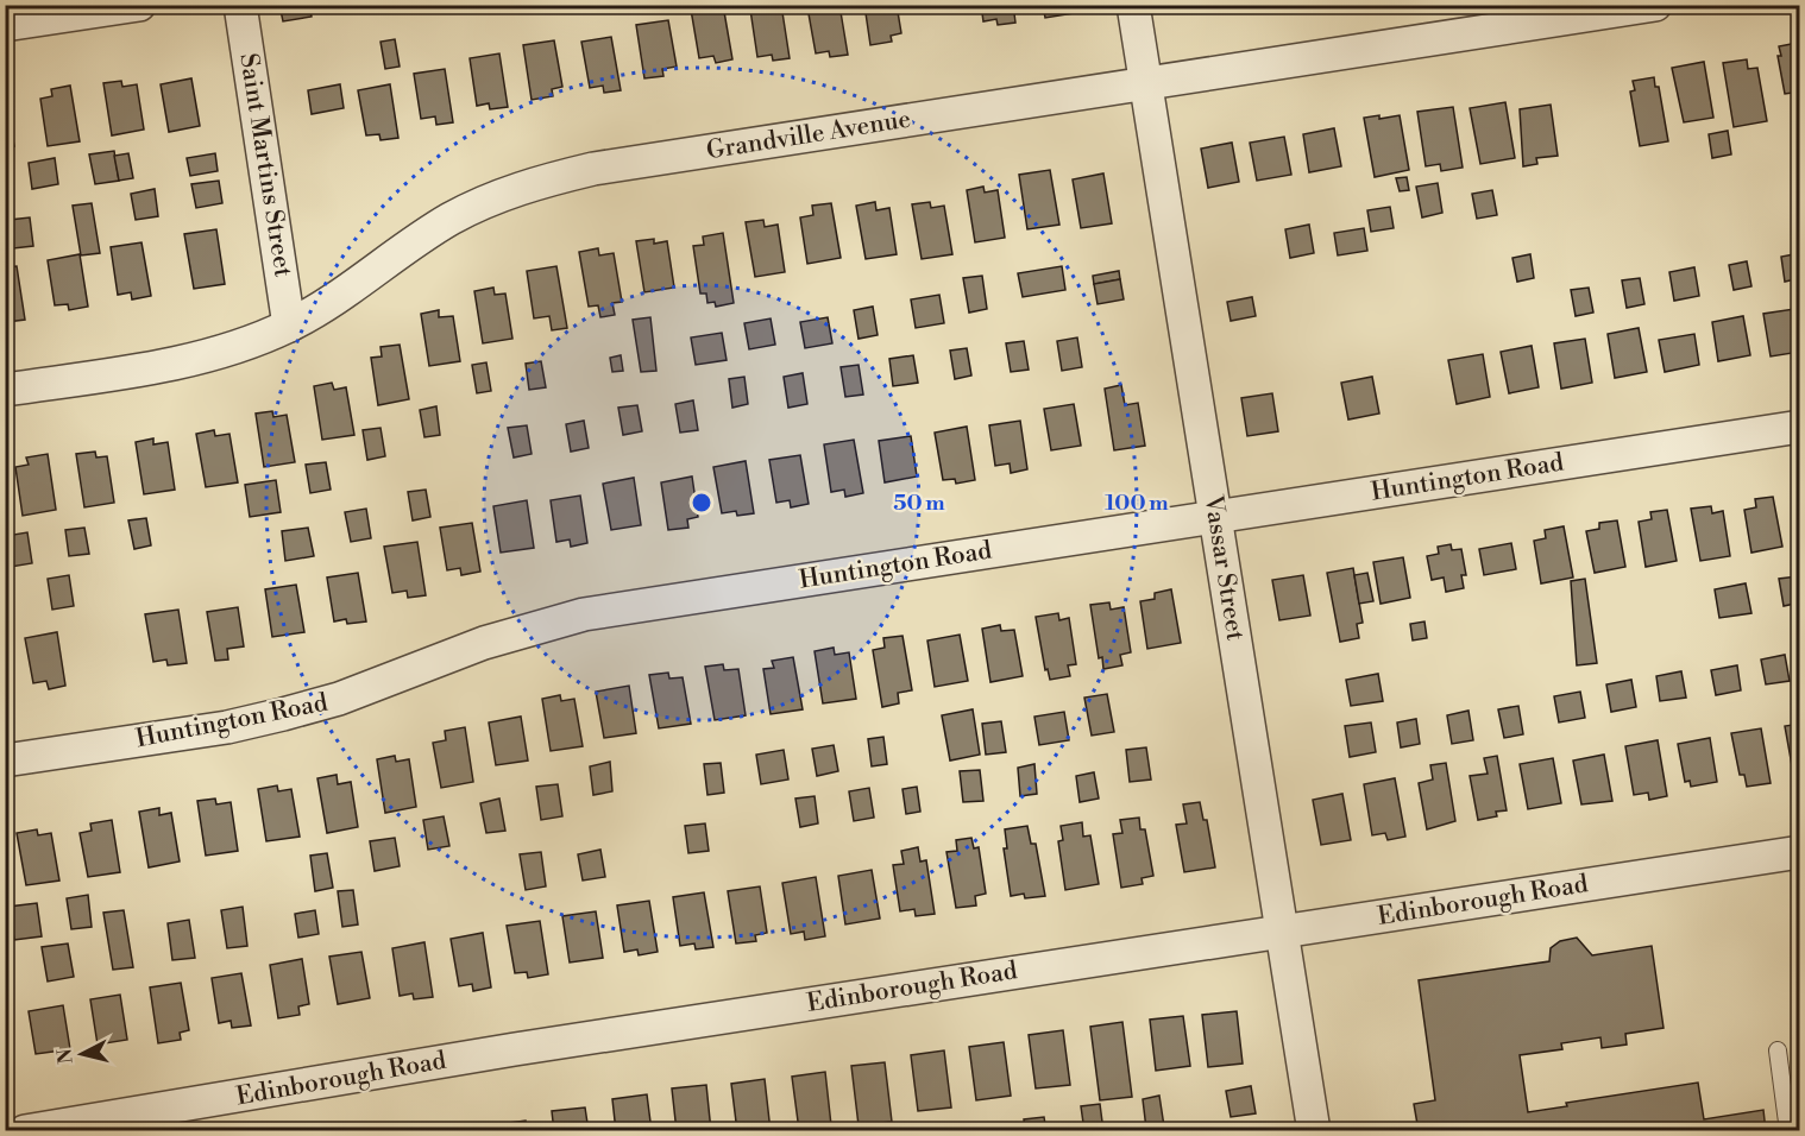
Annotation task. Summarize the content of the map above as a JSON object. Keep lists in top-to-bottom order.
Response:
{
  "streets": {
    "street": [
      "Grandville Avenue",
      "Saint Martins Street",
      "Huntington Road",
      "Vassar Street",
      "Edinborough Road"
    ]
  },
  "crossings": [
    ["Grandville Avenue", "Saint Martins Street"],
    ["Grandville Avenue", "Vassar Street"],
    ["Huntington Road", "Vassar Street"],
    ["Vassar Street", "Edinborough Road"]
  ],
  "north": "left",
  "rings": ["50 m", "100 m"]
}
